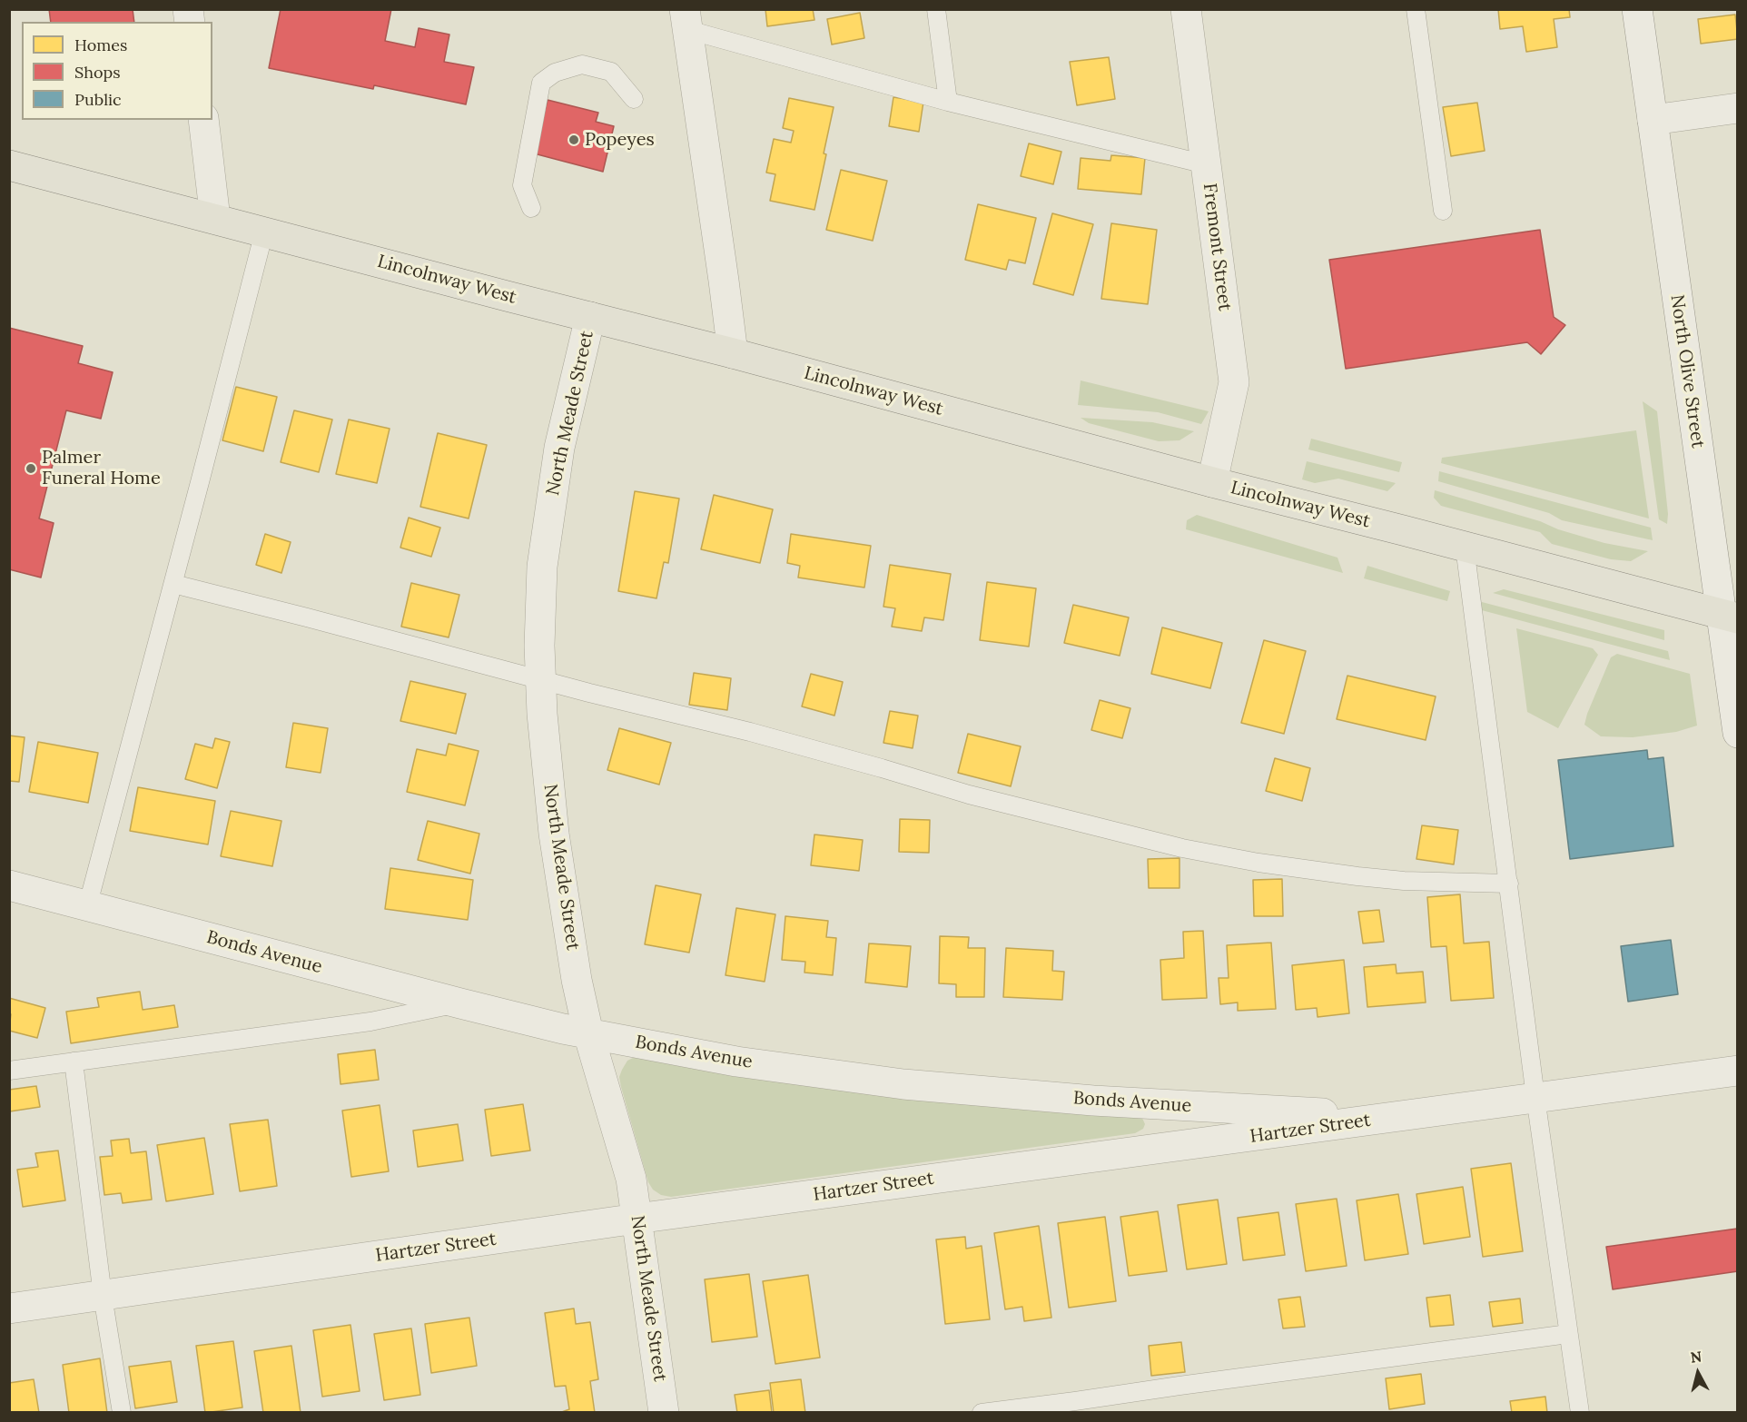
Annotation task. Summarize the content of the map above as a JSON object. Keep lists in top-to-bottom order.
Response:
{
  "streets": {
    "main road": ["Lincolnway West"],
    "street": [
      "Fremont Street",
      "North Olive Street",
      "North Meade Street",
      "Bonds Avenue",
      "Hartzer Street"
    ]
  },
  "crossings": [
    ["Fremont Street", "Lincolnway West"],
    ["Lincolnway West", "North Olive Street"],
    ["Lincolnway West", "North Meade Street"],
    ["North Meade Street", "Bonds Avenue"],
    ["North Meade Street", "Hartzer Street"],
    ["Bonds Avenue", "Hartzer Street"]
  ],
  "places": ["Popeyes", "Palmer Funeral Home"],
  "legend": ["Homes", "Shops", "Public"],
  "north": "top"
}
